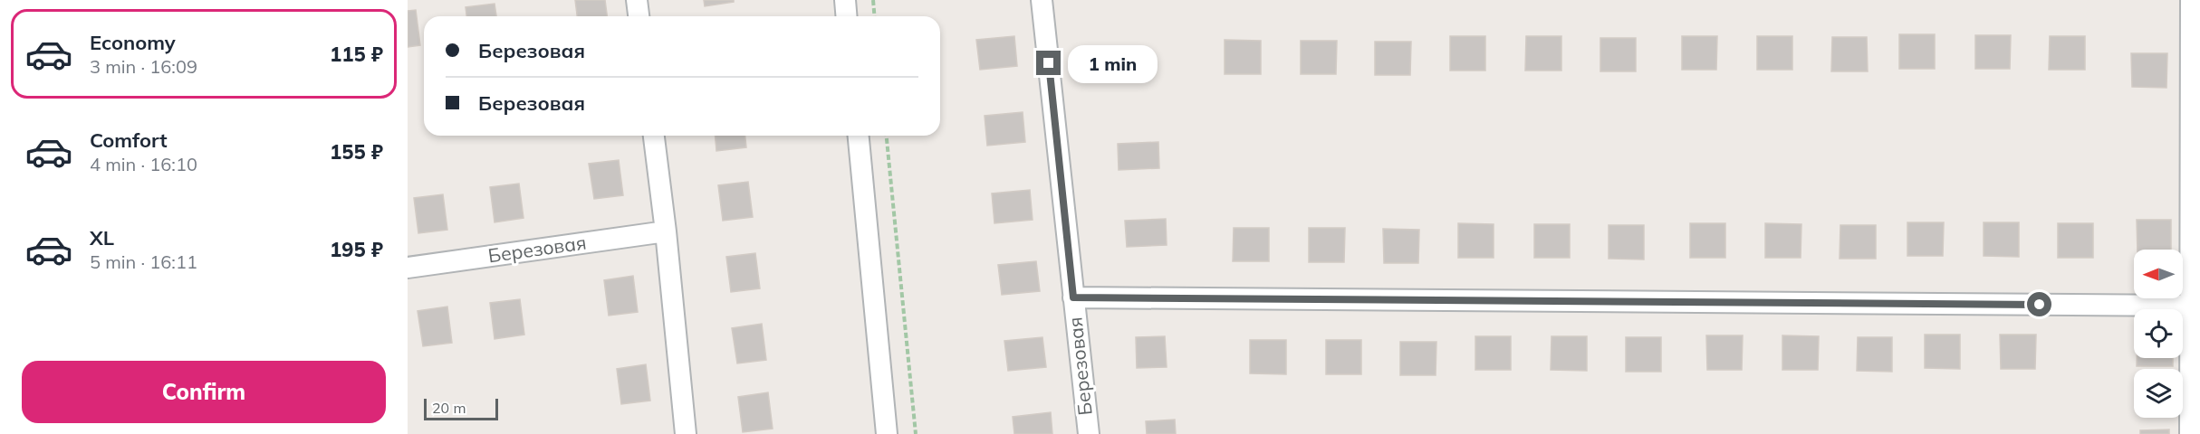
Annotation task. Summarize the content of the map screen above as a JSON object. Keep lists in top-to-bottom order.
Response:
{
  "streets": {
    "street": ["Березовая"]
  },
  "scale_bar": "20 m",
  "north": "left",
  "page": {
    "list": [
      {
        "name": "Economy",
        "note": "3 min · 16:09",
        "value": "115 ₽"
      },
      {
        "name": "Comfort",
        "note": "4 min · 16:10",
        "value": "155 ₽"
      },
      {
        "name": "XL",
        "note": "5 min · 16:11",
        "value": "195 ₽"
      }
    ],
    "banner": ["Березовая", "Березовая"],
    "bubble": "1 min",
    "buttons": "Confirm",
    "scale": "20 m"
  }
}
